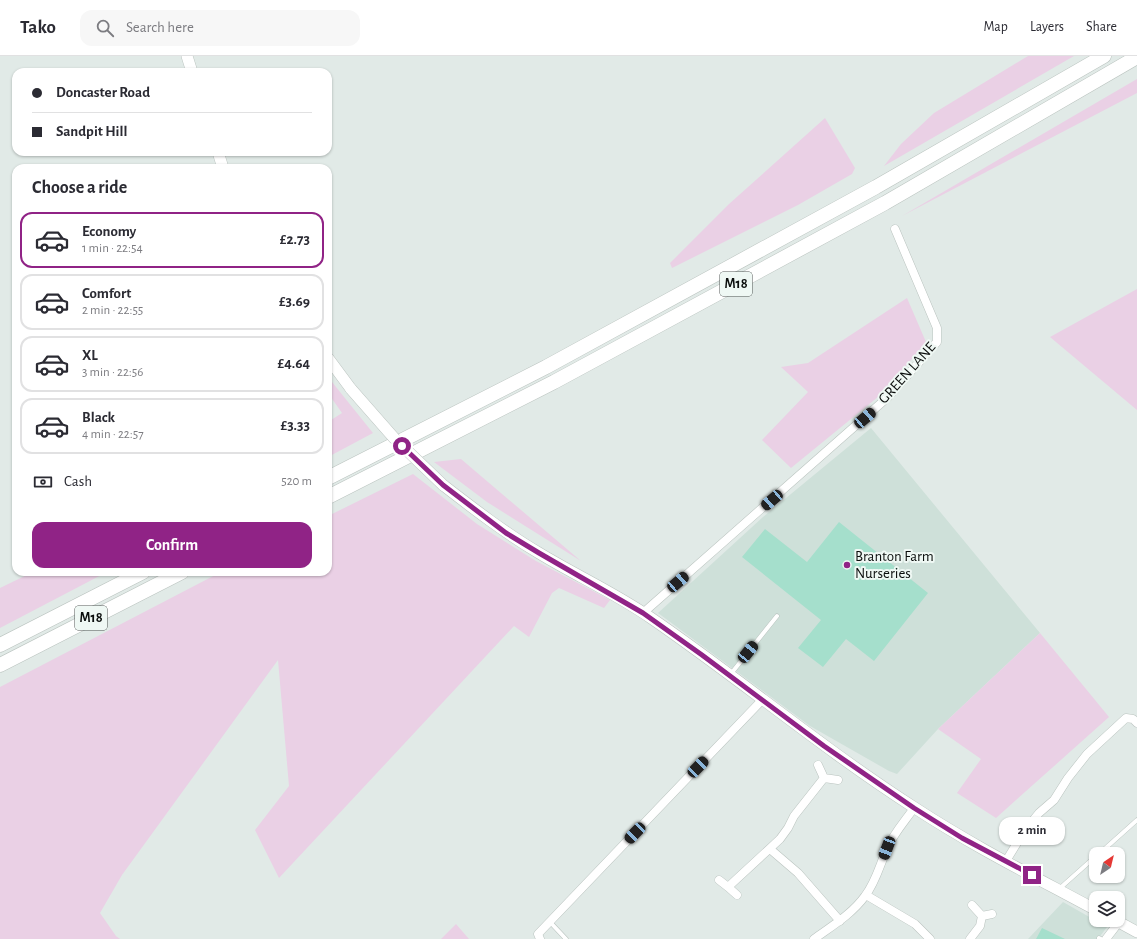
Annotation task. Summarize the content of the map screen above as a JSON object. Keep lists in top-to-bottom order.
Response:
{
  "streets": {
    "highway": ["M18"],
    "street": ["GREEN LANE"]
  },
  "places": ["Branton Farm Nurseries"],
  "north": "top right",
  "page": {
    "header": "Tako",
    "search": "Search here",
    "nav": ["Map", "Layers", "Share"],
    "banner": ["Doncaster Road", "Sandpit Hill"],
    "heading": "Choose a ride",
    "list": [
      {
        "name": "Economy",
        "note": "1 min · 22:54",
        "value": "£2.73"
      },
      {
        "name": "Comfort",
        "note": "2 min · 22:55",
        "value": "£3.69"
      },
      {
        "name": "XL",
        "note": "3 min · 22:56",
        "value": "£4.64"
      },
      {
        "name": "Black",
        "note": "4 min · 22:57",
        "value": "£3.33"
      }
    ],
    "pay": ["Cash", "520 m"],
    "buttons": "Confirm",
    "bubble": "2 min"
  }
}
